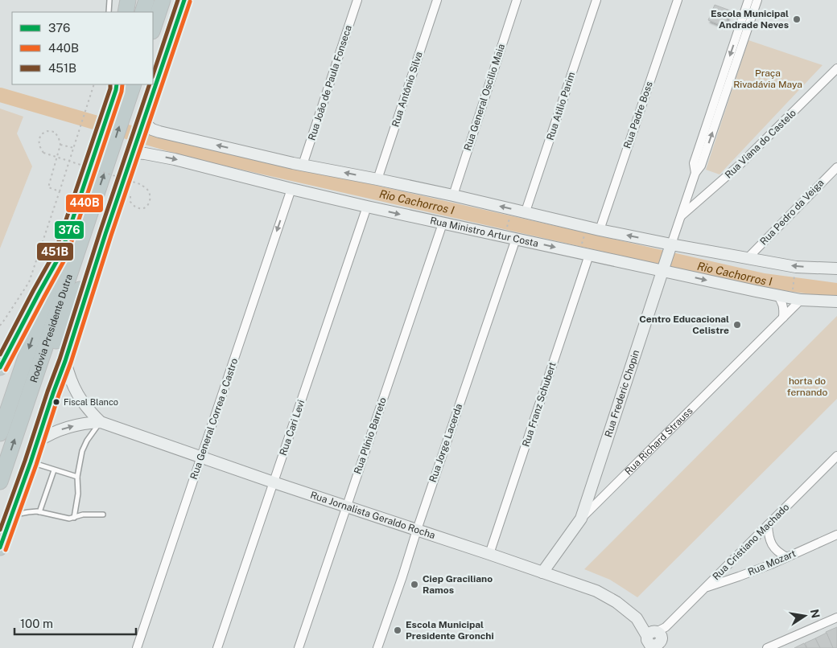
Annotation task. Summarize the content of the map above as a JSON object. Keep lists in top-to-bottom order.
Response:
{
  "streets": {
    "highway": ["Rodovia Presidente Dutra"],
    "street": [
      "Rua João de Paula Fonseca",
      "Rua Antônio Silva",
      "Rua General Oscilio Maia",
      "Rua Atilio Parim",
      "Rua Padre Boss",
      "Rua Viana do Castelo",
      "Rua Pedro da Veiga",
      "Rua Ministro Artur Costa",
      "Rua Frederic Chopin",
      "Rua Franz Schubert",
      "Rua General Correa e Castro",
      "Rua Cari Levi",
      "Rua Plínio Barreto",
      "Rua Richard Strauss",
      "Rua Jorge Lacerda",
      "Rua Jornalista Geraldo Rocha",
      "Rua Cristiano Machado",
      "Rua Mozart"
    ]
  },
  "crossings": [
    ["Rua Ministro Artur Costa", "Rua Frederic Chopin"],
    ["Rua Ministro Artur Costa", "Rua Franz Schubert"],
    ["Rua Ministro Artur Costa", "Rua General Correa e Castro"],
    ["Rua Ministro Artur Costa", "Rua Cari Levi"],
    ["Rua Ministro Artur Costa", "Rua Plínio Barreto"],
    ["Rua Ministro Artur Costa", "Rua Richard Strauss"],
    ["Rua Ministro Artur Costa", "Rua Jorge Lacerda"],
    ["Rua Frederic Chopin", "Rua Richard Strauss"],
    ["Rua Franz Schubert", "Rua Jornalista Geraldo Rocha"],
    ["Rua General Correa e Castro", "Rua Jornalista Geraldo Rocha"],
    ["Rua Cari Levi", "Rua Jornalista Geraldo Rocha"],
    ["Rua Plínio Barreto", "Rua Jornalista Geraldo Rocha"],
    ["Rua Richard Strauss", "Rua Jornalista Geraldo Rocha"],
    ["Rua Jorge Lacerda", "Rua Jornalista Geraldo Rocha"],
    ["Rua Jornalista Geraldo Rocha", "Rua Cristiano Machado"],
    ["Rua Cristiano Machado", "Rua Mozart"]
  ],
  "one_way": ["Rua General Correa e Castro"],
  "water": ["Rio Cachorros I"],
  "parks": ["Praça Rivadávia Maya", "horta do fernando"],
  "places": [
    "Escola Municipal Andrade Neves",
    "Centro Educacional Celistre",
    "Fiscal Blanco",
    "Ciep Graciliano Ramos",
    "Escola Municipal Presidente Gronchi"
  ],
  "lines": ["transit line 376", "transit line 451B", "transit line 440B"],
  "legend": ["376", "440B", "451B"],
  "scale_bar": "100 m",
  "north": "right"
}
